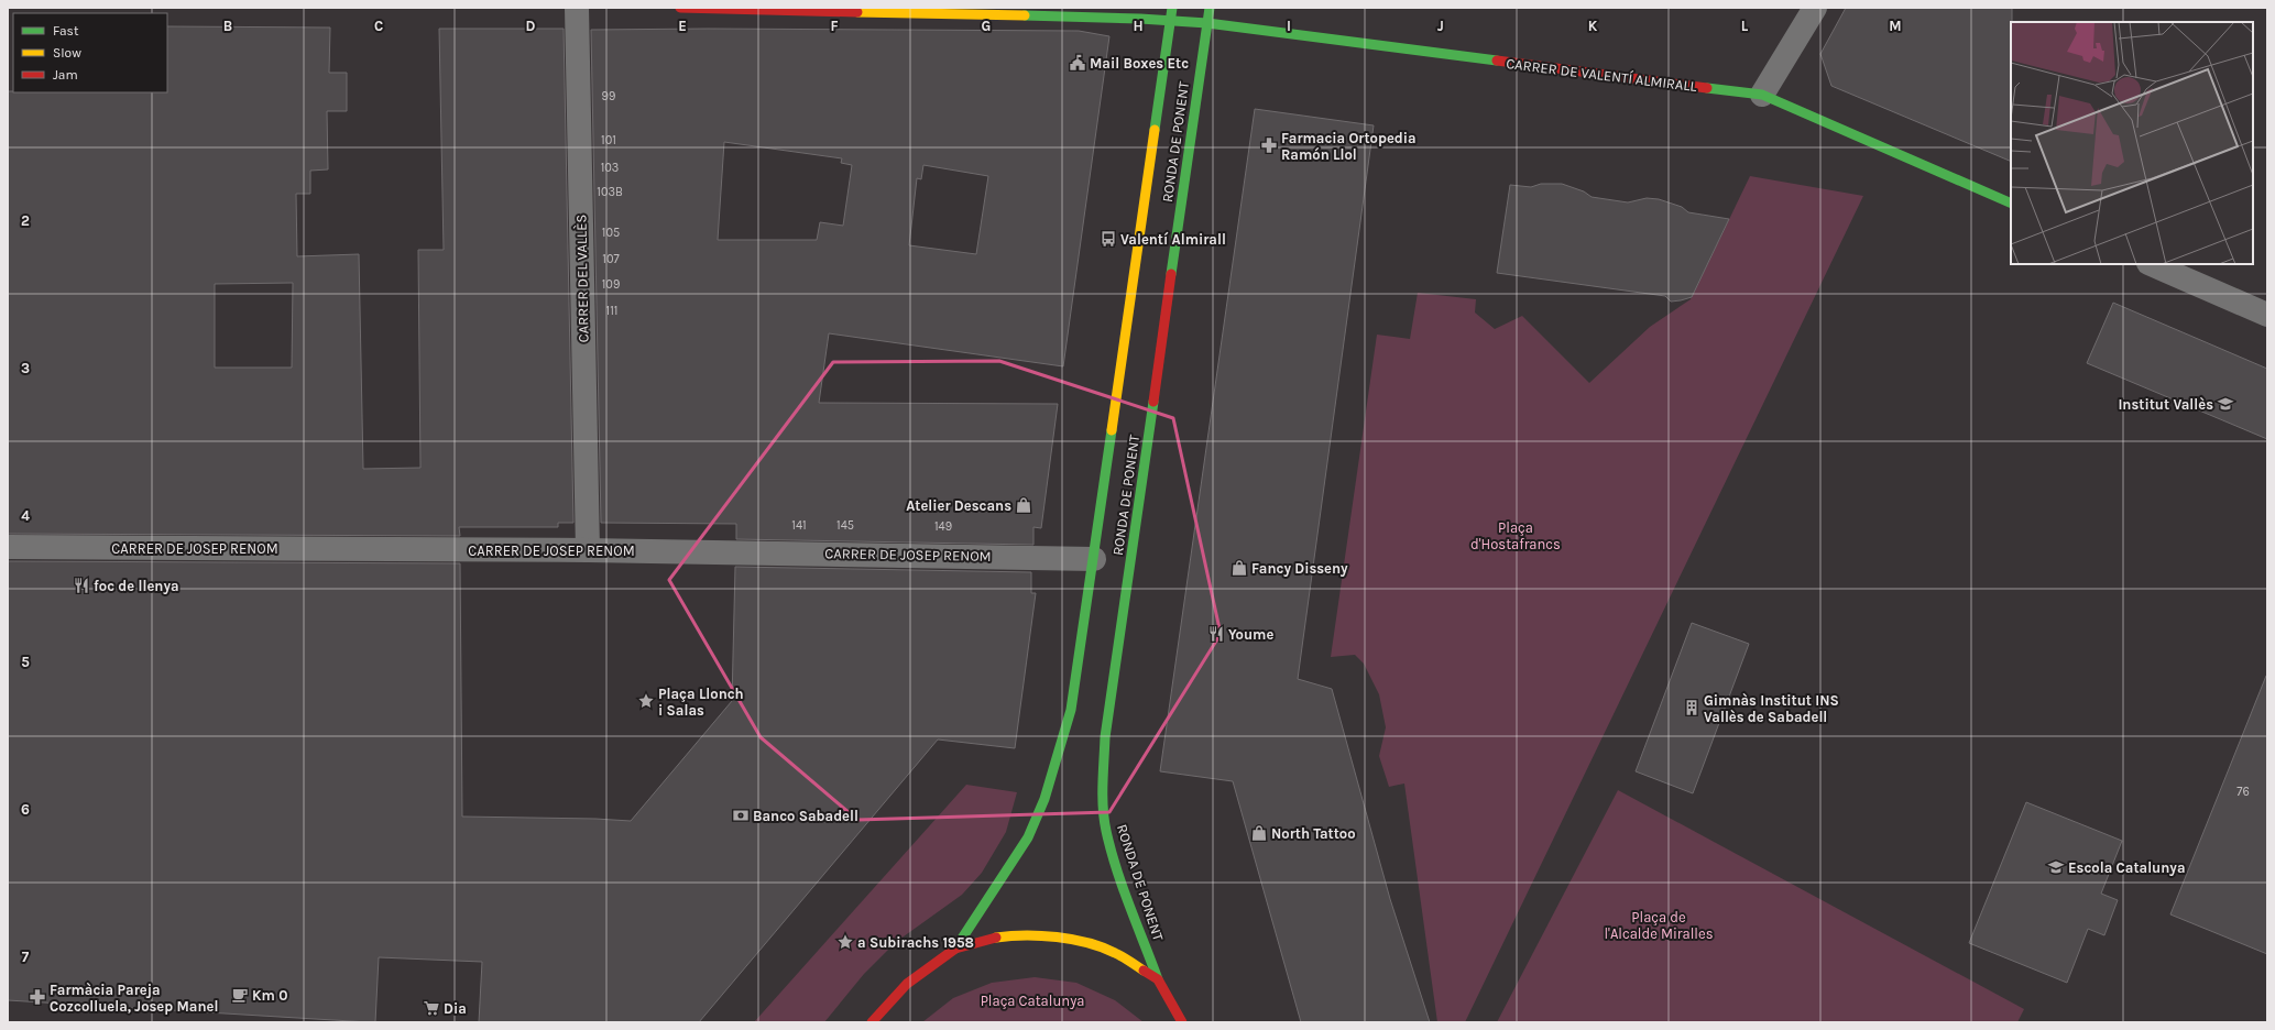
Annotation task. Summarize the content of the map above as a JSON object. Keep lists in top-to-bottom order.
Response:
{
  "streets": {
    "main road": ["CARRER DE VALENTÍ ALMIRALL", "RONDA DE PONENT"],
    "street": ["CARRER DEL VALLÈS", "CARRER DE JOSEP RENOM"]
  },
  "crossings": [
    ["CARRER DE VALENTÍ ALMIRALL", "RONDA DE PONENT"],
    ["RONDA DE PONENT", "CARRER DE JOSEP RENOM"],
    ["CARRER DEL VALLÈS", "CARRER DE JOSEP RENOM"]
  ],
  "parks": ["Plaça d'Hostafrancs", "Plaça de l'Alcalde Miralles", "Plaça Catalunya"],
  "places": {
    "public building": ["Mail Boxes Etc"],
    "pharmacy": ["Farmacia Ortopedia Ramón Llol", "Farmàcia Pareja Cozcolluela, Josep Manel"],
    "bus stop": ["Valentí Almirall"],
    "school or university": ["Institut Vallès", "Escola Catalunya"],
    "shop": ["Atelier Descans", "Fancy Disseny", "North Tattoo"],
    "restaurant": ["foc de llenya", "Youme"],
    "place": ["Plaça Llonch i Salas", "a Subirachs 1958"],
    "building": ["Gimnàs Institut INS Vallès de Sabadell"],
    "bank": ["Banco Sabadell"],
    "cafe": ["Km 0"],
    "supermarket": ["Dia"]
  },
  "house_numbers": [
    "99",
    "101",
    "103",
    "103B",
    "105",
    "107",
    "109",
    "111",
    "141",
    "145",
    "149",
    "76"
  ],
  "legend": ["Fast", "Slow", "Jam"],
  "grid": {
    "columns": [
      "B",
      "C",
      "D",
      "E",
      "F",
      "G",
      "H",
      "I",
      "J",
      "K",
      "L",
      "M"
    ],
    "rows": [
      "2",
      "3",
      "4",
      "5",
      "6",
      "7"
    ]
  }
}
